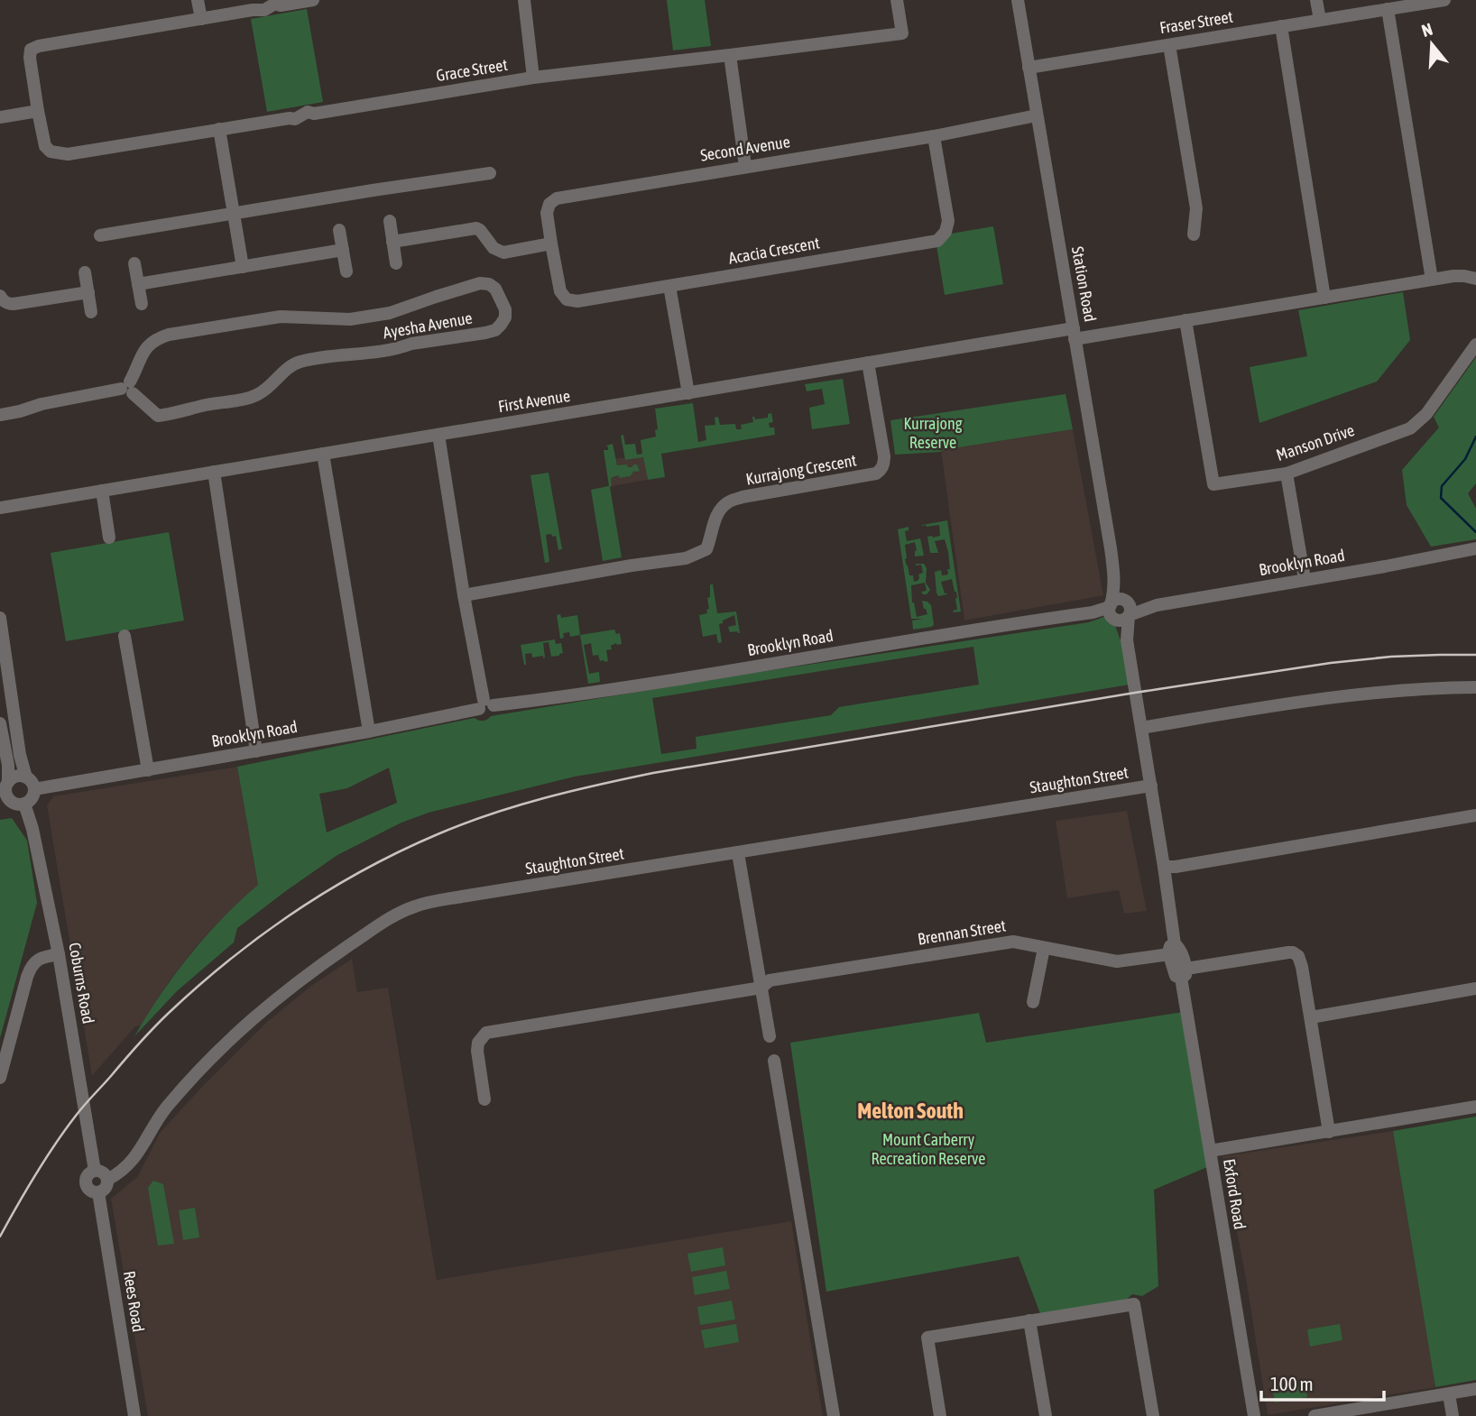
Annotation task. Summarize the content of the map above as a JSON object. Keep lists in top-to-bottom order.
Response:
{
  "streets": {
    "street": [
      "Fraser Street",
      "Grace Street",
      "Second Avenue",
      "Acacia Crescent",
      "Station Road",
      "Ayesha Avenue",
      "First Avenue",
      "Manson Drive",
      "Kurrajong Crescent",
      "Brooklyn Road",
      "Staughton Street",
      "Brennan Street",
      "Coburns Road",
      "Exford Road",
      "Rees Road"
    ]
  },
  "crossings": [
    ["Fraser Street", "Station Road"],
    ["Second Avenue", "Acacia Crescent"],
    ["Second Avenue", "Station Road"],
    ["Station Road", "First Avenue"],
    ["Station Road", "Brooklyn Road"],
    ["Station Road", "Exford Road"],
    ["First Avenue", "Manson Drive"],
    ["First Avenue", "Kurrajong Crescent"],
    ["Brooklyn Road", "Coburns Road"],
    ["Brooklyn Road", "Exford Road"],
    ["Staughton Street", "Coburns Road"],
    ["Staughton Street", "Exford Road"],
    ["Staughton Street", "Rees Road"],
    ["Brennan Street", "Exford Road"],
    ["Coburns Road", "Rees Road"]
  ],
  "districts": ["Melton South"],
  "parks": ["Kurrajong Reserve", "Mount Carberry Recreation Reserve"],
  "scale_bar": "100 m",
  "north": "top"
}
